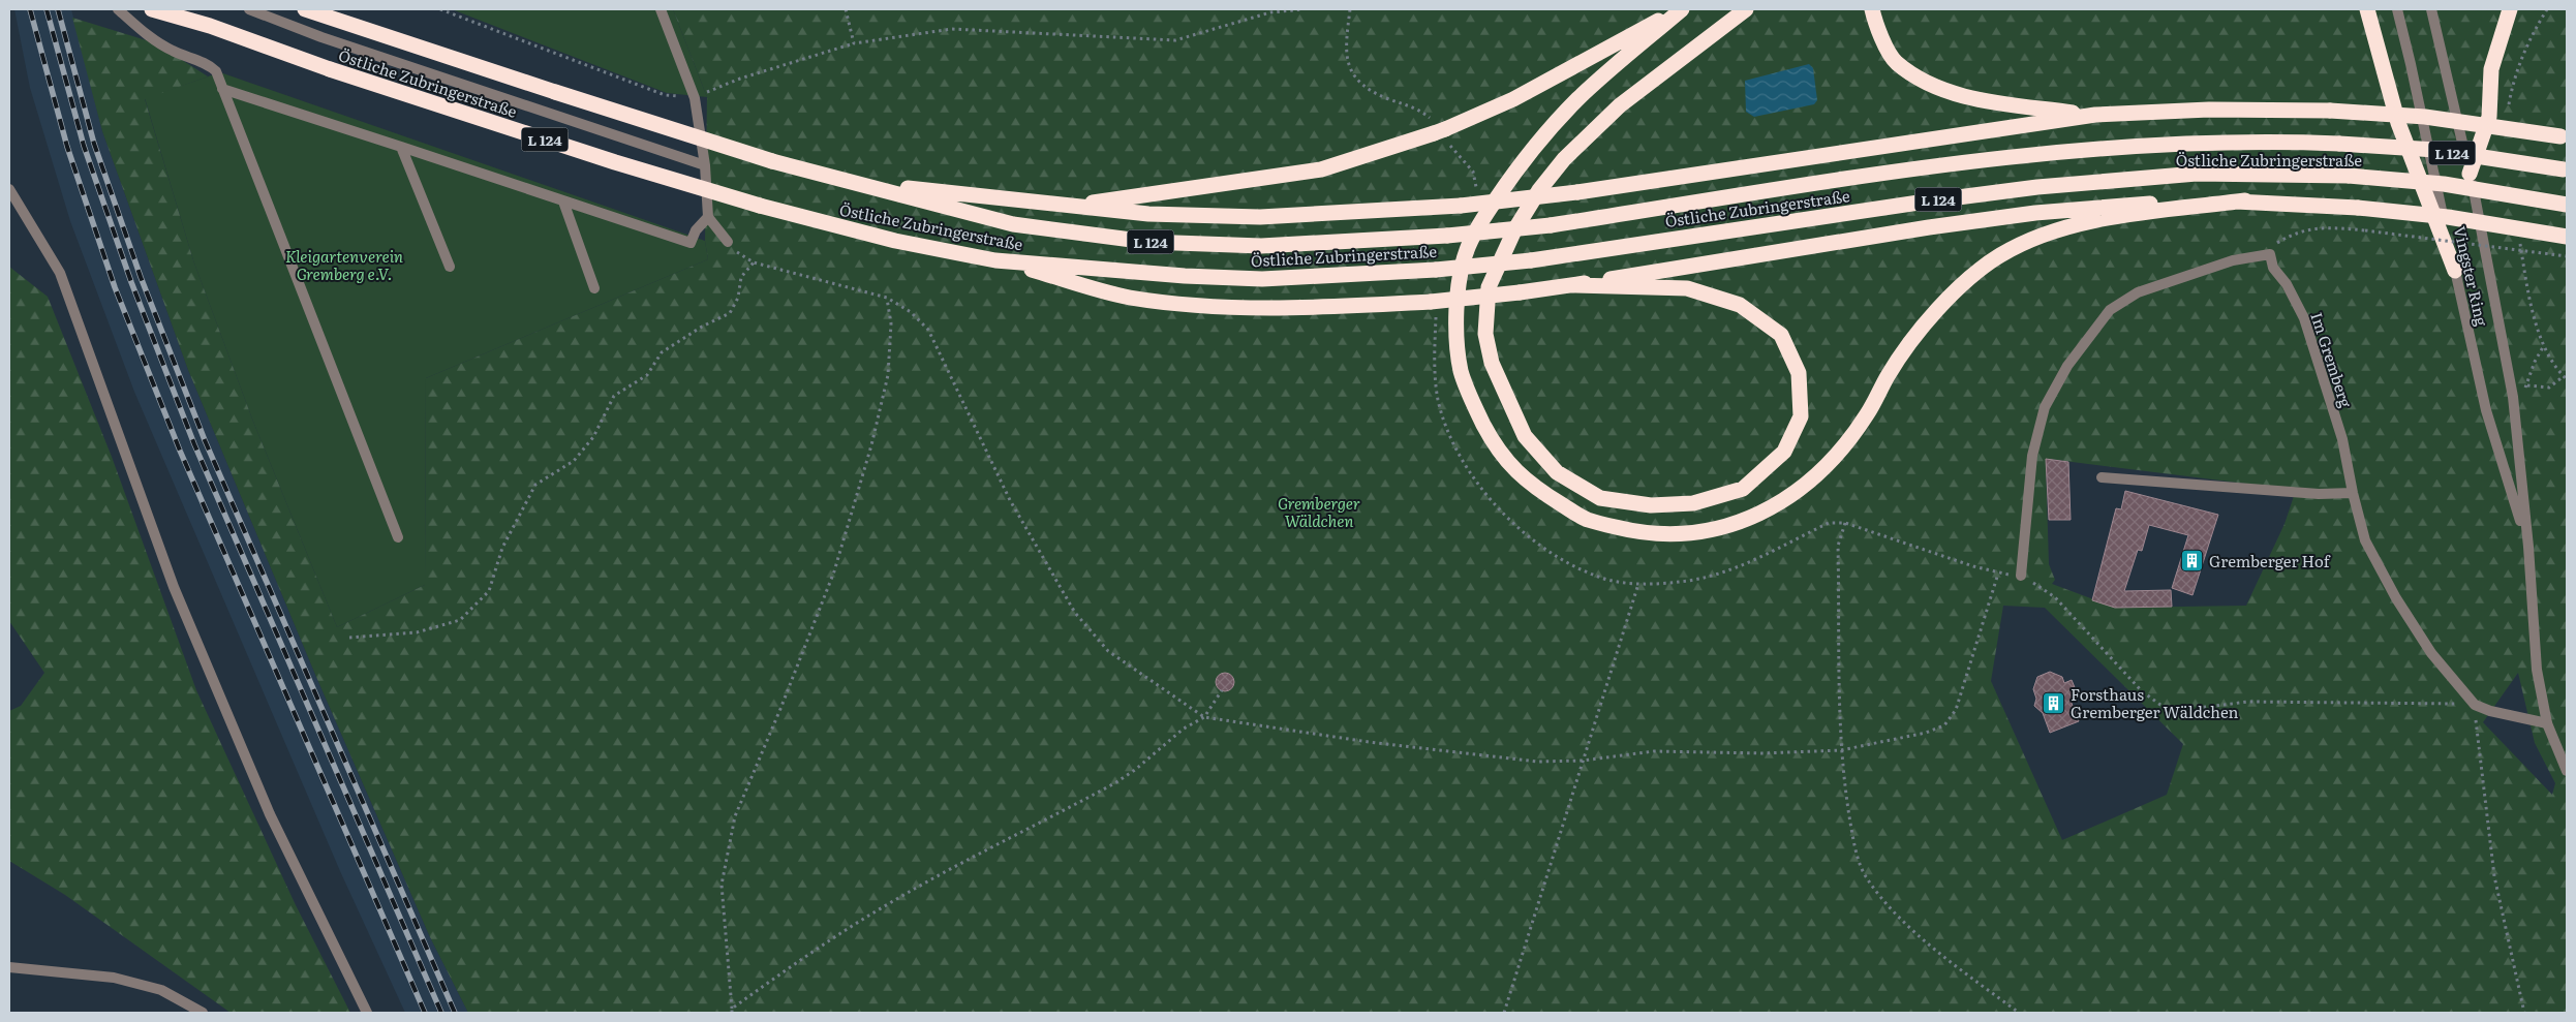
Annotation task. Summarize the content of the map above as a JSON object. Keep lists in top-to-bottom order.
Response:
{
  "streets": {
    "highway": ["Östliche Zubringerstraße", "L 124"],
    "street": ["Vingster Ring", "Im Gremberg"]
  },
  "parks": ["Kleigartenverein Gremberg e.V.", "Gremberger Wäldchen"],
  "places": {
    "building": ["Gremberger Hof", "Forsthaus Gremberger Wäldchen"]
  }
}
